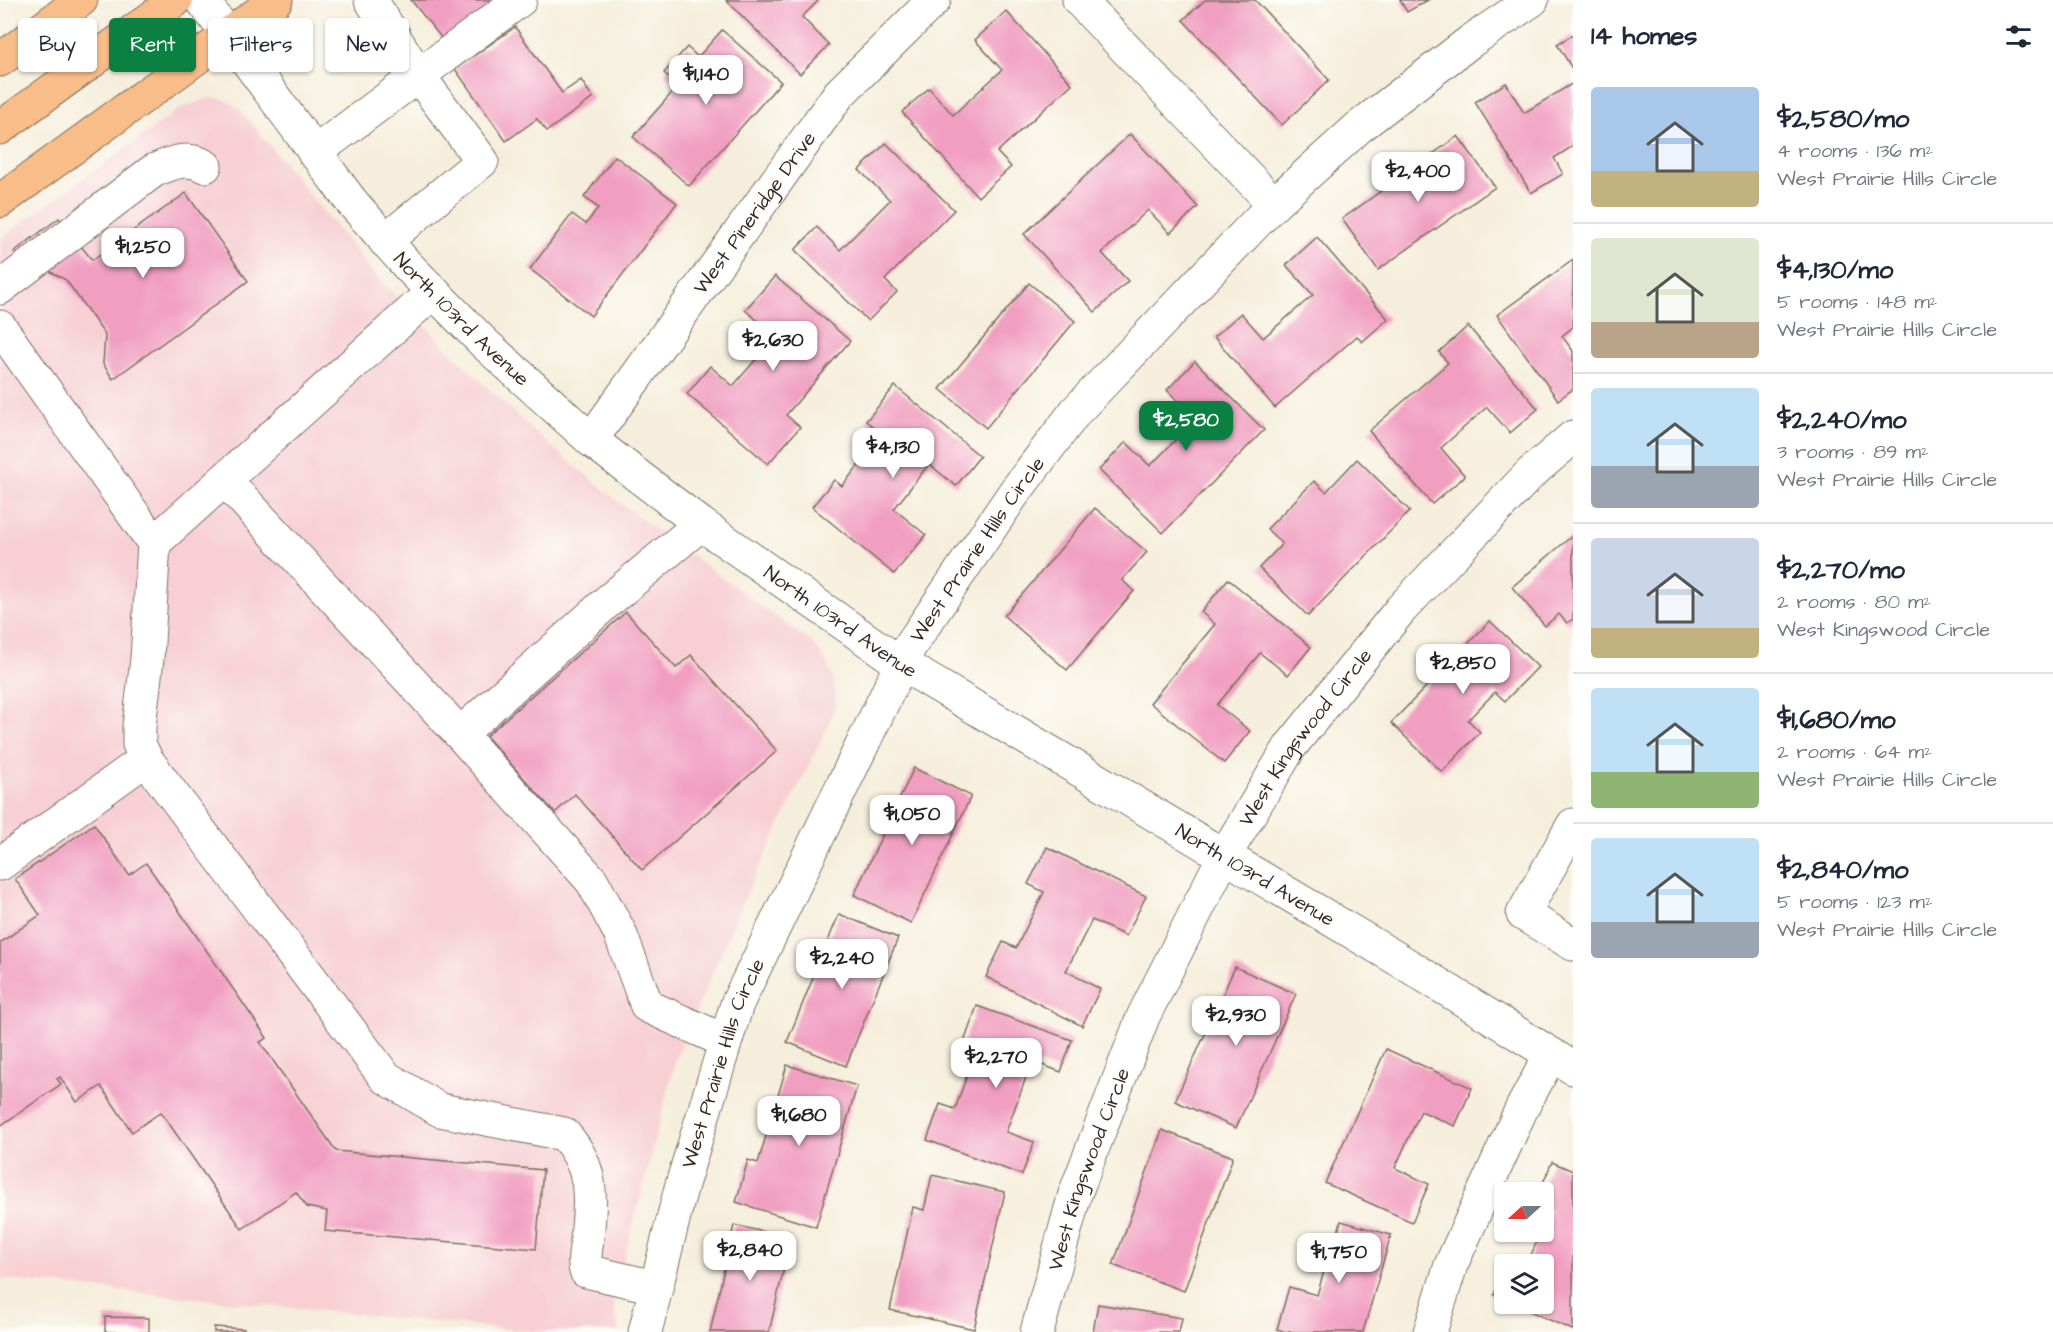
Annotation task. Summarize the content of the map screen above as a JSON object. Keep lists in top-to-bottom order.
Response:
{
  "streets": {
    "street": [
      "West Pineridge Drive",
      "North 103rd Avenue",
      "West Prairie Hills Circle",
      "West Kingswood Circle"
    ]
  },
  "crossings": [
    ["West Pineridge Drive", "North 103rd Avenue"],
    ["North 103rd Avenue", "West Prairie Hills Circle"],
    ["North 103rd Avenue", "West Kingswood Circle"]
  ],
  "north": "left",
  "page": {
    "heading": "14 homes",
    "chip": [
      "Buy",
      "Rent",
      "Filters",
      "New"
    ],
    "price": [
      "$1,140",
      "$2,400",
      "$1,250",
      "$2,630",
      "$2,580",
      "$4,130",
      "$2,850",
      "$1,050",
      "$2,240",
      "$2,930",
      "$2,270",
      "$1,680",
      "$2,840",
      "$1,750"
    ],
    "list": [
      {
        "name": "$2,580/mo",
        "note": "4 rooms · 136 m² · West Prairie Hills Circle"
      },
      {
        "name": "$4,130/mo",
        "note": "5 rooms · 148 m² · West Prairie Hills Circle"
      },
      {
        "name": "$2,240/mo",
        "note": "3 rooms · 89 m² · West Prairie Hills Circle"
      },
      {
        "name": "$2,270/mo",
        "note": "2 rooms · 80 m² · West Kingswood Circle"
      },
      {
        "name": "$1,680/mo",
        "note": "2 rooms · 64 m² · West Prairie Hills Circle"
      },
      {
        "name": "$2,840/mo",
        "note": "5 rooms · 123 m² · West Prairie Hills Circle"
      }
    ]
  }
}
